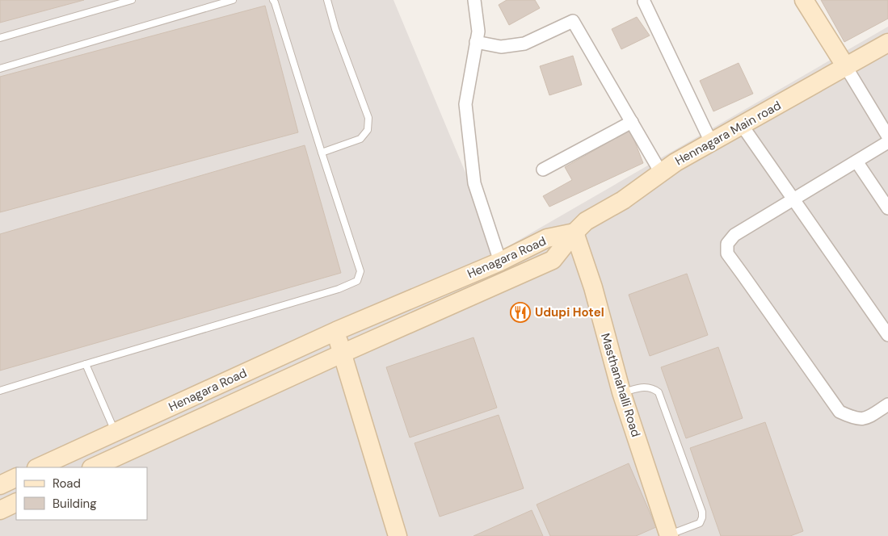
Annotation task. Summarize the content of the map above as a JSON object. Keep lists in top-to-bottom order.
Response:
{
  "streets": {
    "street": ["Hennagara Main road", "Henagara Road", "Masthanahalli Road"]
  },
  "crossings": [
    ["Hennagara Main road", "Henagara Road"],
    ["Hennagara Main road", "Masthanahalli Road"],
    ["Henagara Road", "Masthanahalli Road"]
  ],
  "places": {
    "restaurant": ["Udupi Hotel"]
  },
  "legend": ["Road", "Building"]
}
